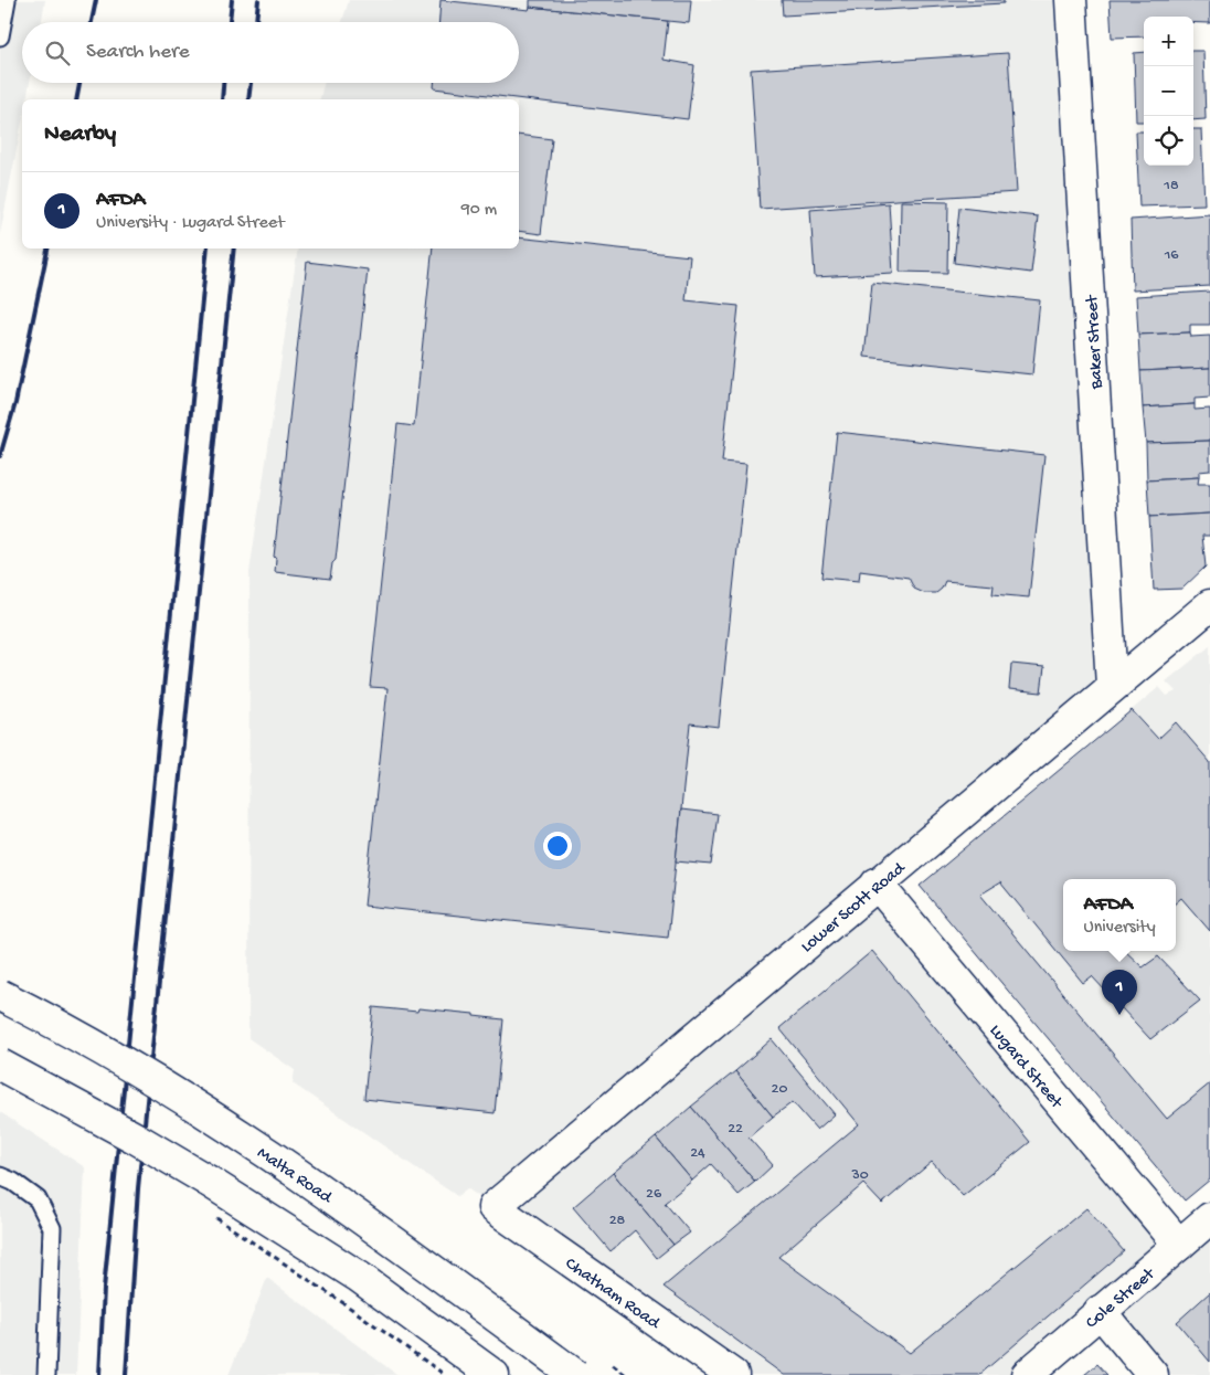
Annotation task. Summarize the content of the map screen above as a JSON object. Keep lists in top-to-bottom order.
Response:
{
  "streets": {
    "street": [
      "Baker Street",
      "Lower Scott Road",
      "Lugard Street",
      "Malta Road",
      "Chatham Road",
      "Cole Street"
    ]
  },
  "crossings": [
    ["Baker Street", "Lower Scott Road"],
    ["Lower Scott Road", "Lugard Street"],
    ["Lower Scott Road", "Chatham Road"],
    ["Lugard Street", "Cole Street"]
  ],
  "house_numbers": [
    "18",
    "16",
    "20",
    "22",
    "24",
    "30",
    "26",
    "28"
  ],
  "page": {
    "map_buttons": ["+", "−"],
    "search": "Search here",
    "heading": "Nearby",
    "list": [
      {
        "mark": "1",
        "name": "AFDA",
        "note": "University · Lugard Street",
        "value": "90 m"
      }
    ],
    "popup": ["AFDA", "University"],
    "pins": "1"
  }
}
